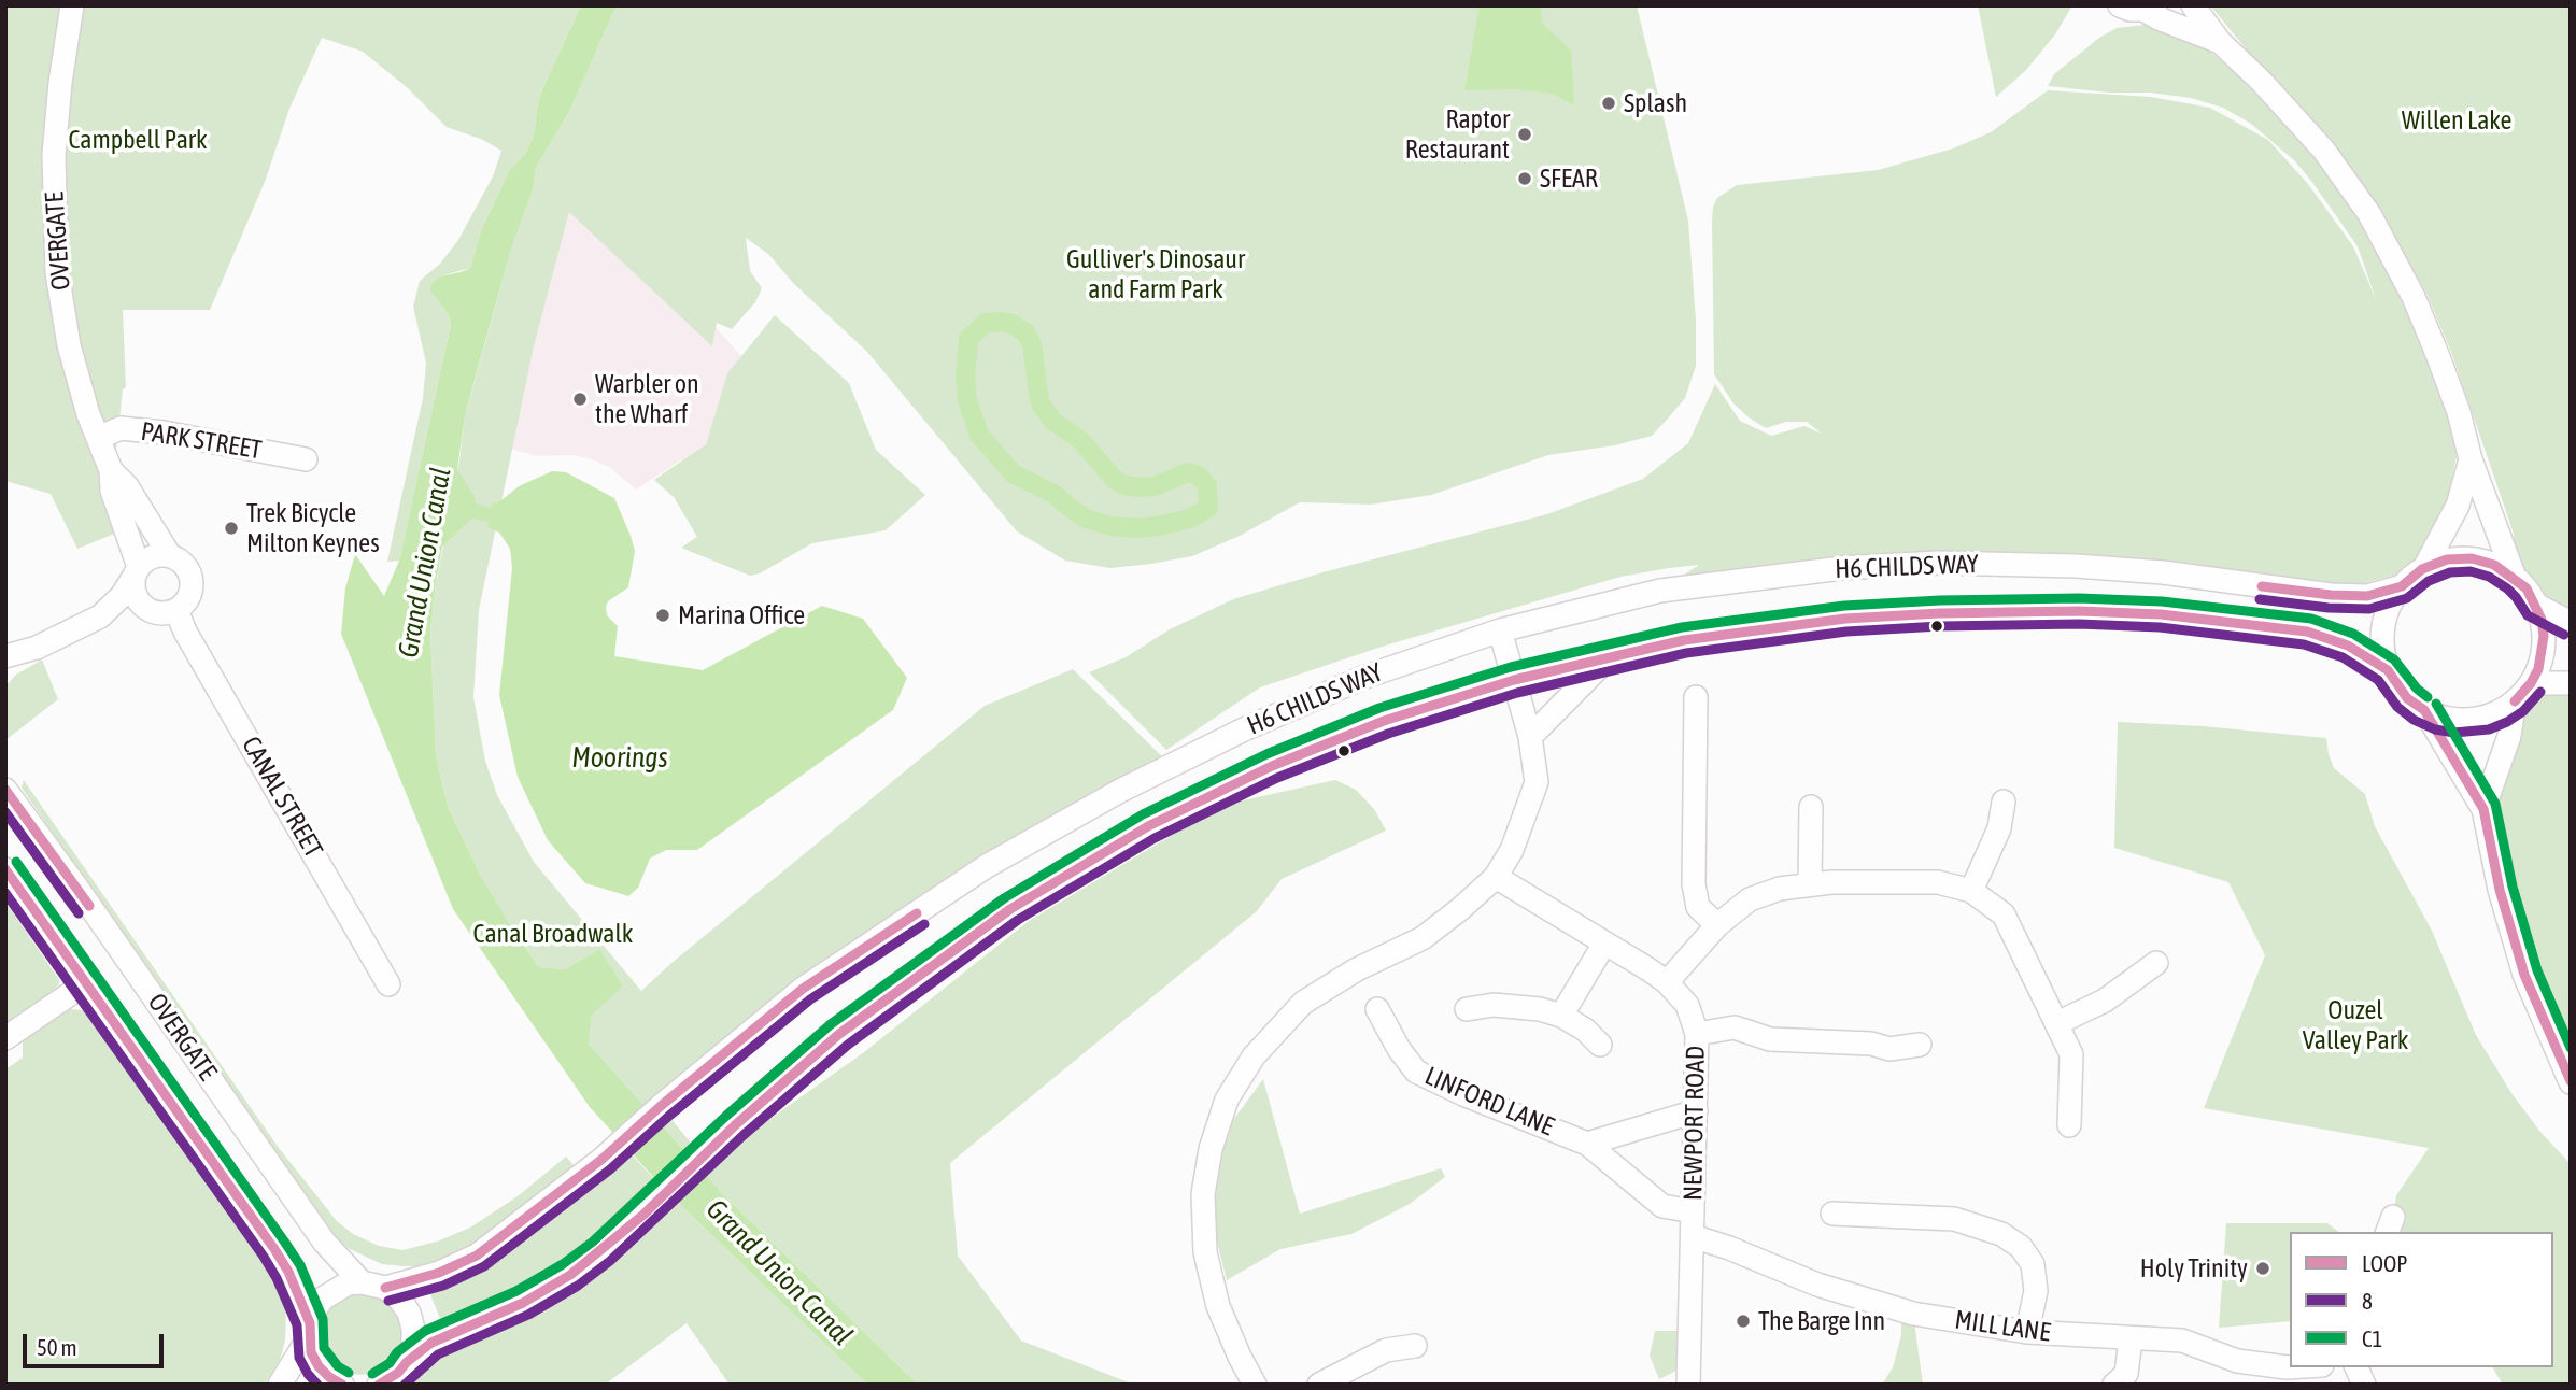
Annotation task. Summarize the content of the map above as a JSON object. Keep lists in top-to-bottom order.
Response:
{
  "streets": {
    "street": [
      "OVERGATE",
      "PARK STREET",
      "H6 CHILDS WAY",
      "CANAL STREET",
      "LINFORD LANE",
      "NEWPORT ROAD",
      "MILL LANE"
    ]
  },
  "crossings": [
    ["OVERGATE", "PARK STREET"],
    ["OVERGATE", "CANAL STREET"],
    ["LINFORD LANE", "NEWPORT ROAD"],
    ["NEWPORT ROAD", "MILL LANE"]
  ],
  "water": ["Grand Union Canal", "Moorings"],
  "parks": [
    "Willen Lake",
    "Campbell Park",
    "Gulliver's Dinosaur and Farm Park",
    "Canal Broadwalk",
    "Ouzel Valley Park"
  ],
  "places": [
    "Splash",
    "Raptor Restaurant",
    "SFEAR",
    "Warbler on the Wharf",
    "Trek Bicycle Milton Keynes",
    "Marina Office",
    "Holy Trinity",
    "The Barge Inn"
  ],
  "lines": ["transit line LOOP", "transit line 8", "transit line C1"],
  "legend": ["LOOP", "8", "C1"],
  "scale_bar": "50 m"
}
